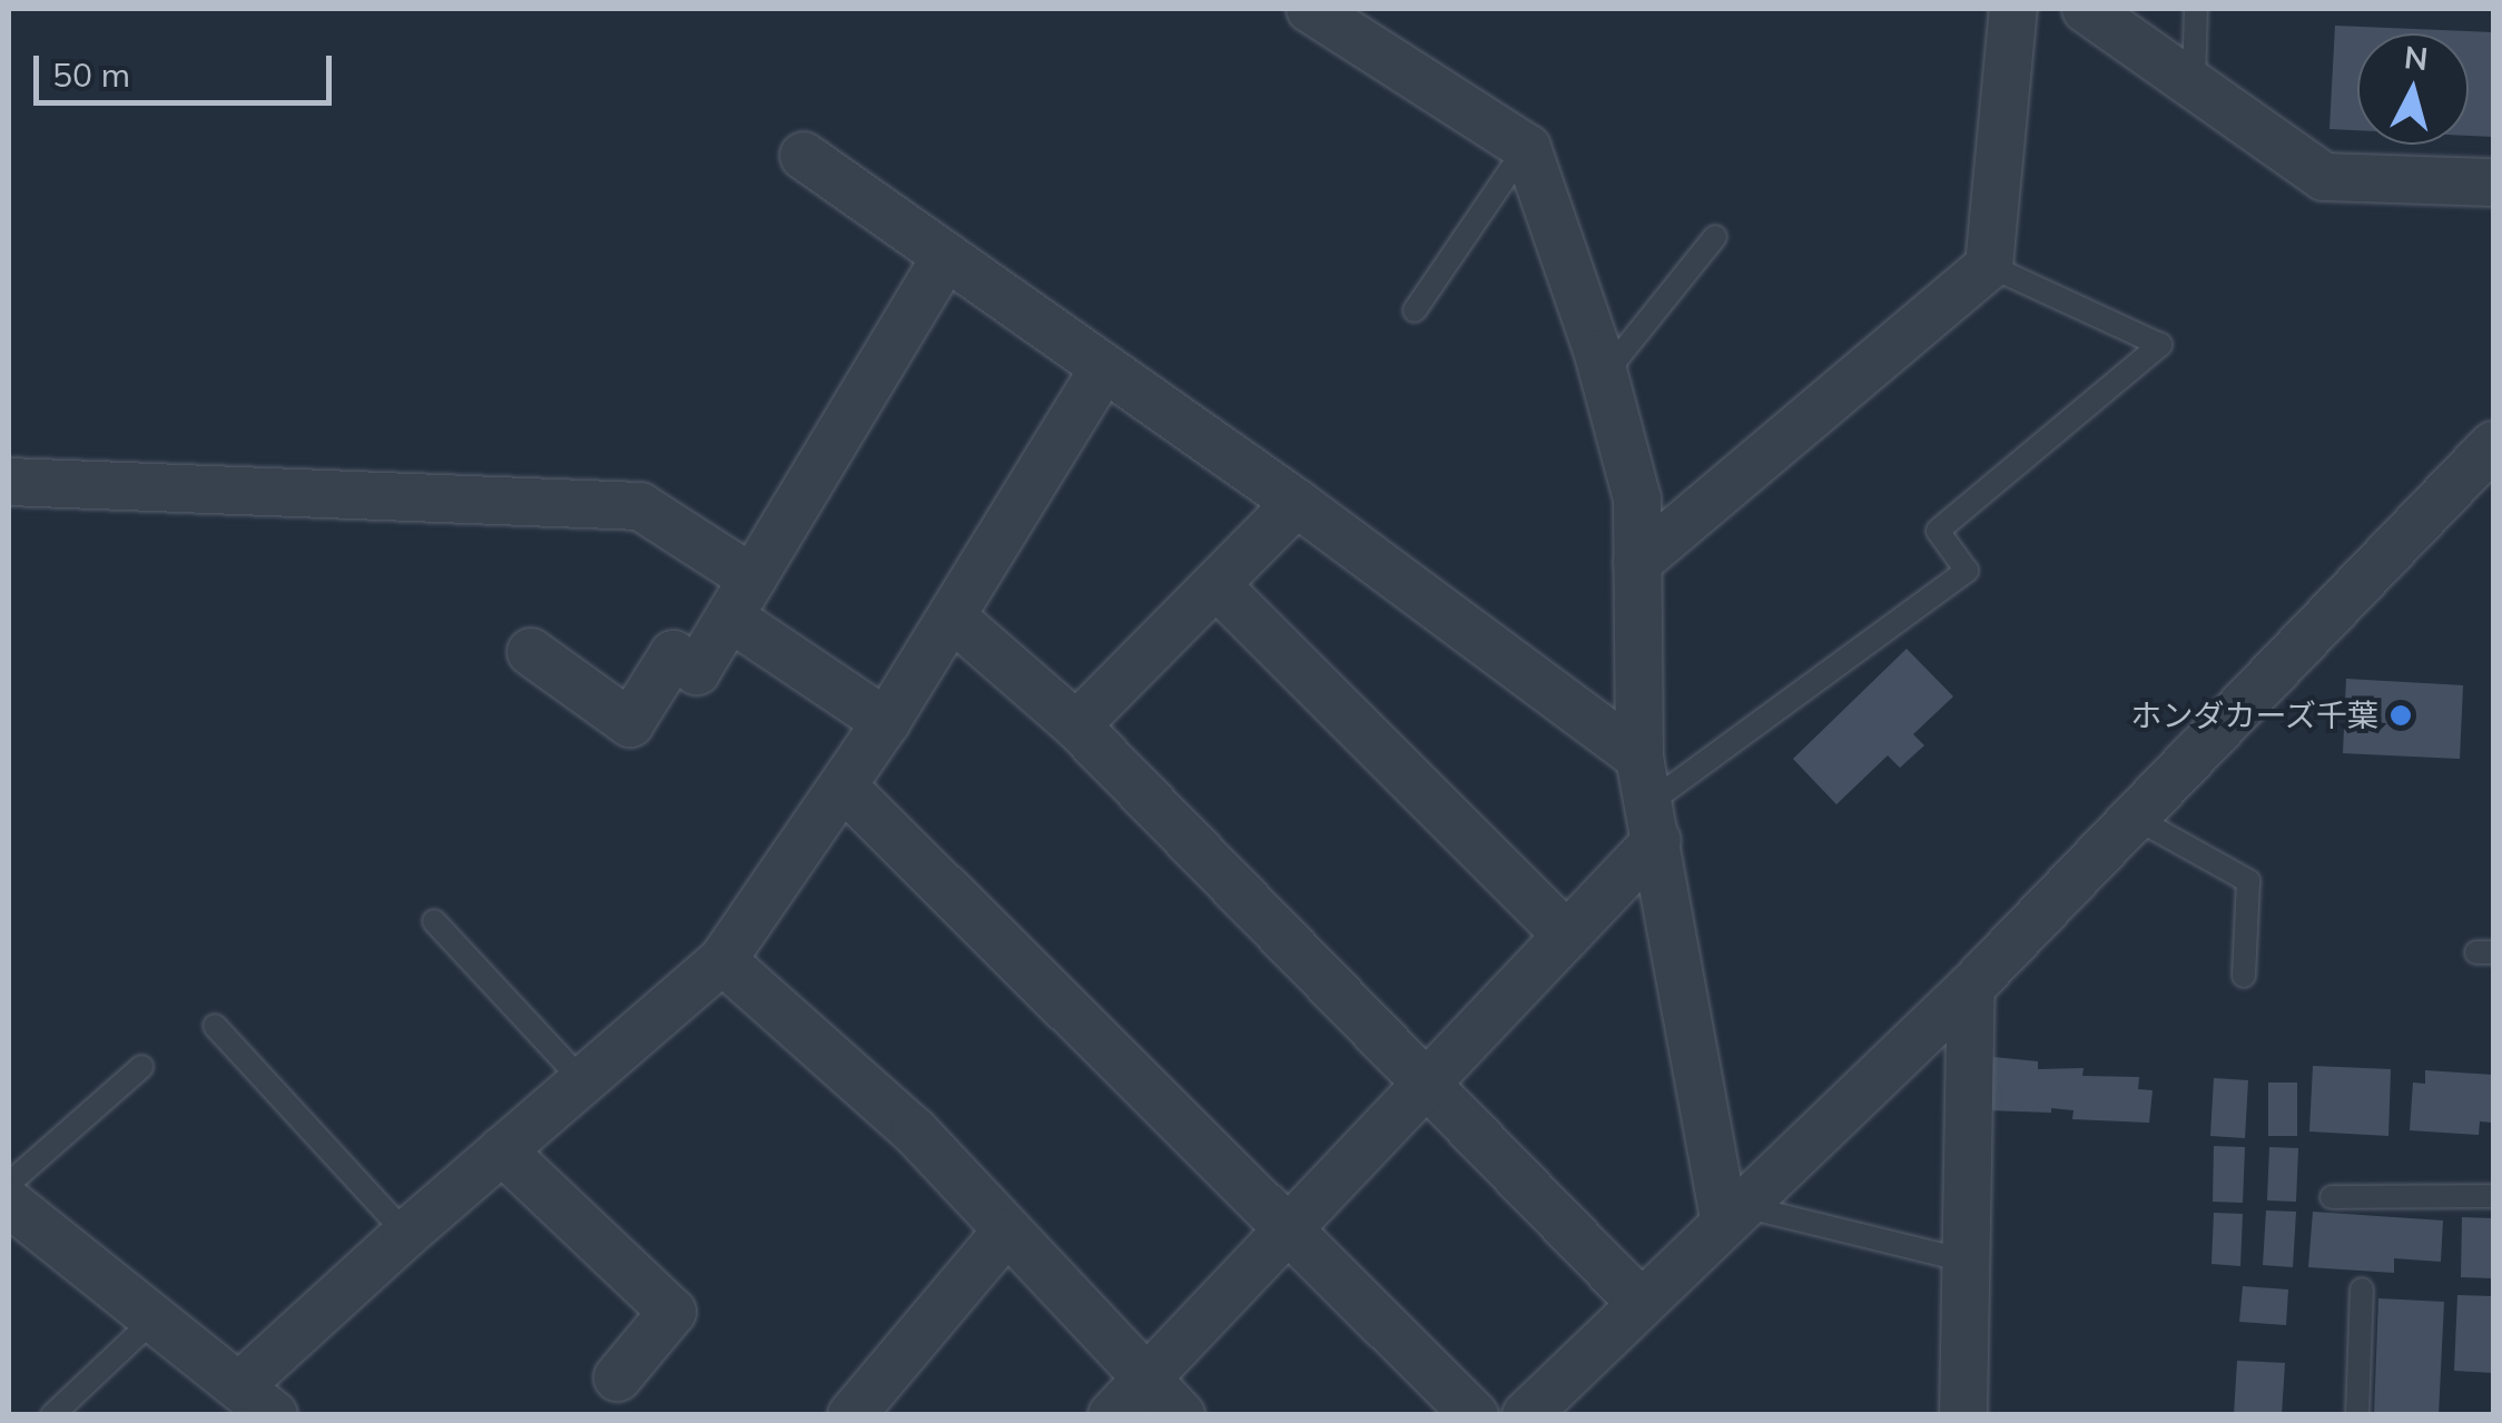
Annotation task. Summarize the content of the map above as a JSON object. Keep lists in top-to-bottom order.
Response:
{
  "places": ["ホンダカーズ千葉"],
  "scale_bar": "50 m",
  "north": "top"
}
